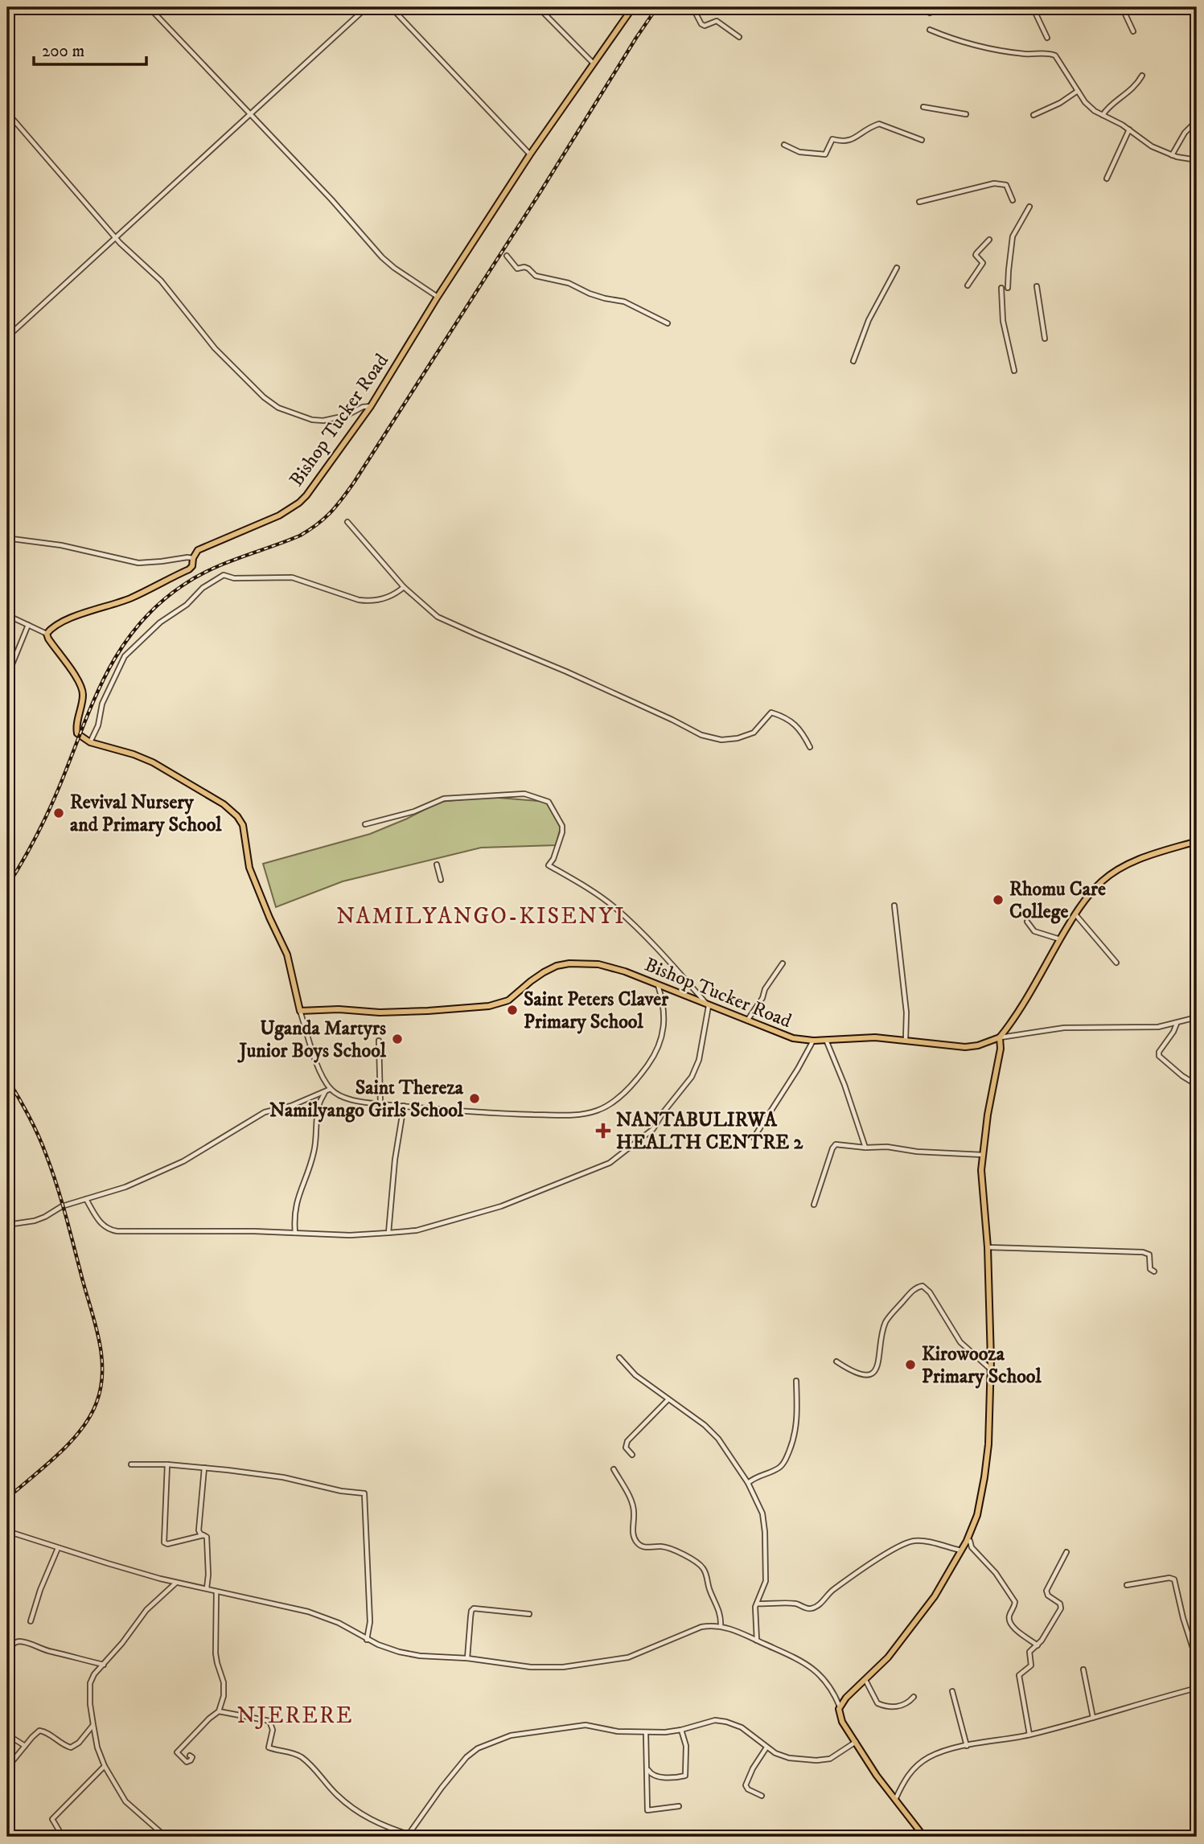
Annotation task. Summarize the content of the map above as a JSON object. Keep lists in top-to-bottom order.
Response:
{
  "streets": {
    "main road": ["Bishop Tucker Road"]
  },
  "districts": ["NAMILYANGO-KISENYI", "NJERERE"],
  "places": {
    "other": [
      "Revival Nursery and Primary School",
      "Rhomu Care College",
      "Saint Peters Claver Primary School",
      "Uganda Martyrs Junior Boys School",
      "Saint Thereza Namilyango Girls School",
      "Kirowooza Primary School"
    ],
    "health": ["NANTABULIRWA HEALTH CENTRE 2"]
  },
  "scale_bar": "200 m"
}
